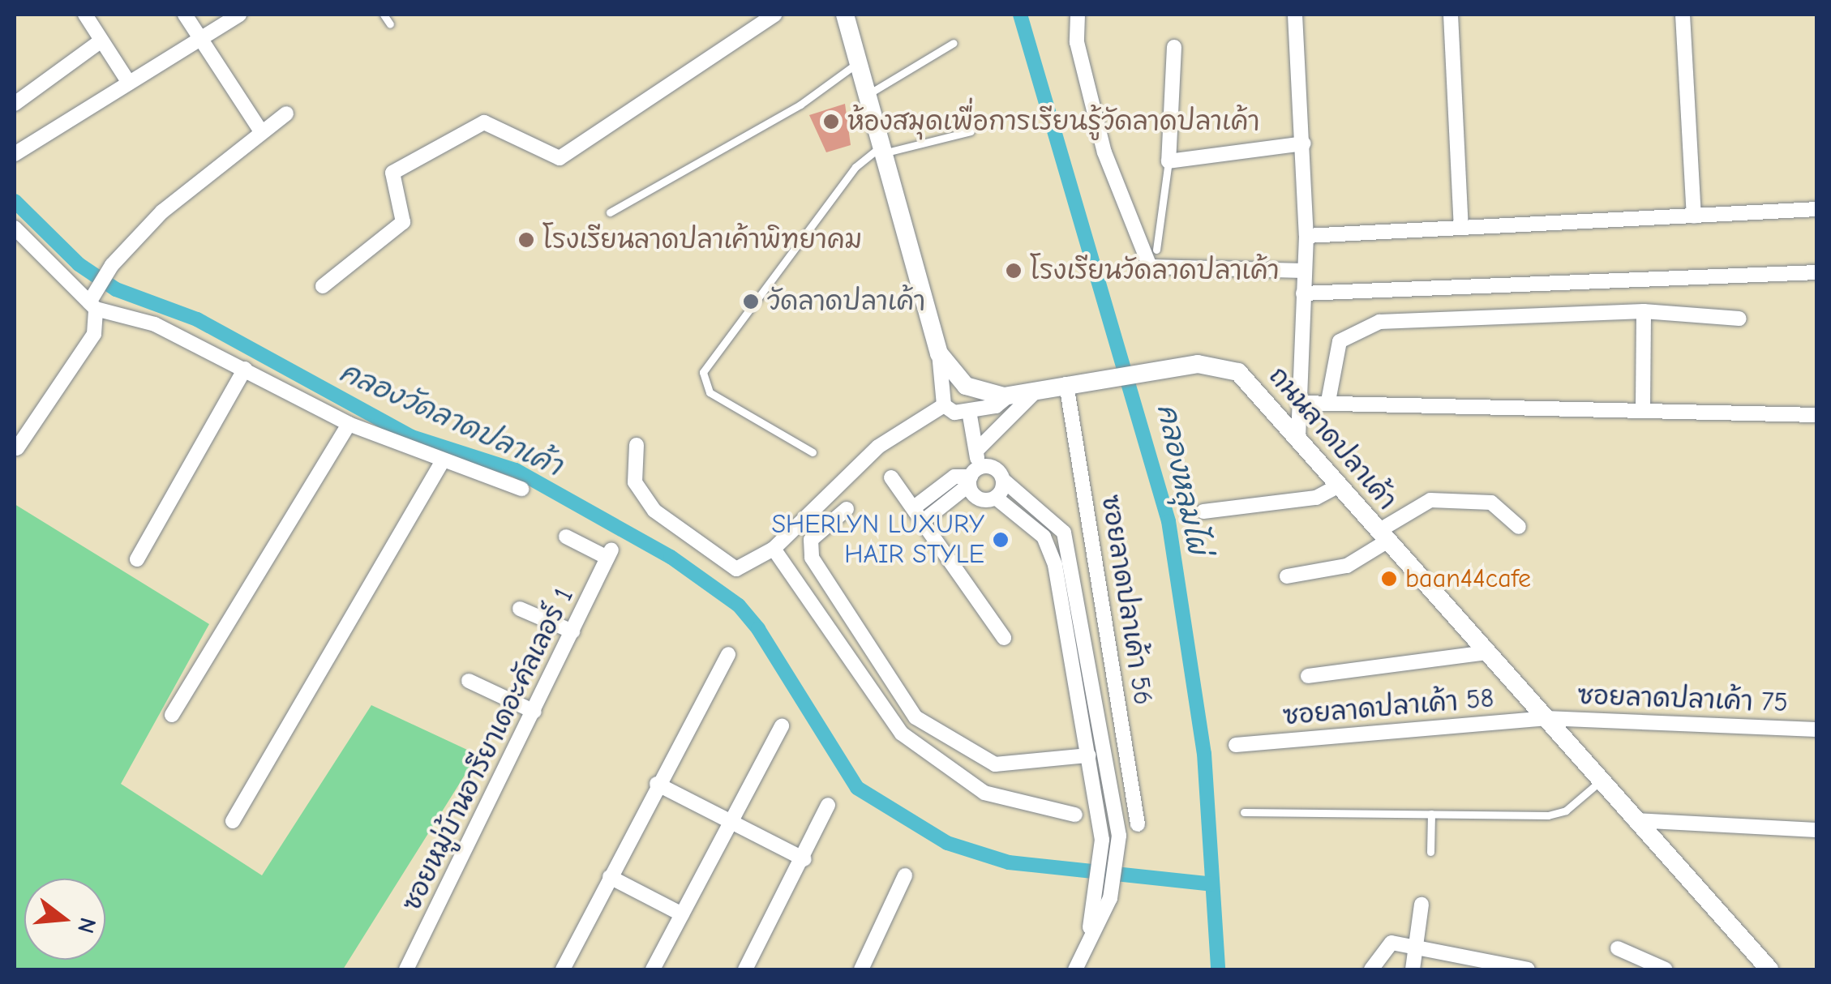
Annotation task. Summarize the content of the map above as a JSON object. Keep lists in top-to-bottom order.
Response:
{
  "streets": {
    "main road": ["ถนนลาดปลาเค้า"],
    "street": [
      "ซอยลาดปลาเค้า 56",
      "ซอยลาดปลาเค้า 75",
      "ซอยลาดปลาเค้า 58",
      "ซอยหมู่บ้านอารียาเดอะคัลเลอร์ 1"
    ]
  },
  "crossings": [
    ["ถนนลาดปลาเค้า", "ซอยลาดปลาเค้า 56"],
    ["ถนนลาดปลาเค้า", "ซอยลาดปลาเค้า 75"],
    ["ถนนลาดปลาเค้า", "ซอยลาดปลาเค้า 58"],
    ["ซอยลาดปลาเค้า 75", "ซอยลาดปลาเค้า 58"]
  ],
  "water": ["คลองวัดลาดปลาเค้า", "คลองหลุมไผ่"],
  "places": [
    "ห้องสมุดเพื่อการเรียนรู้วัดลาดปลาเค้า",
    "โรงเรียนลาดปลาเค้าพิทยาคม",
    "โรงเรียนวัดลาดปลาเค้า",
    "วัดลาดปลาเค้า",
    "SHERLYN LUXURY HAIR STYLE",
    "baan44cafe"
  ],
  "north": "right"
}
